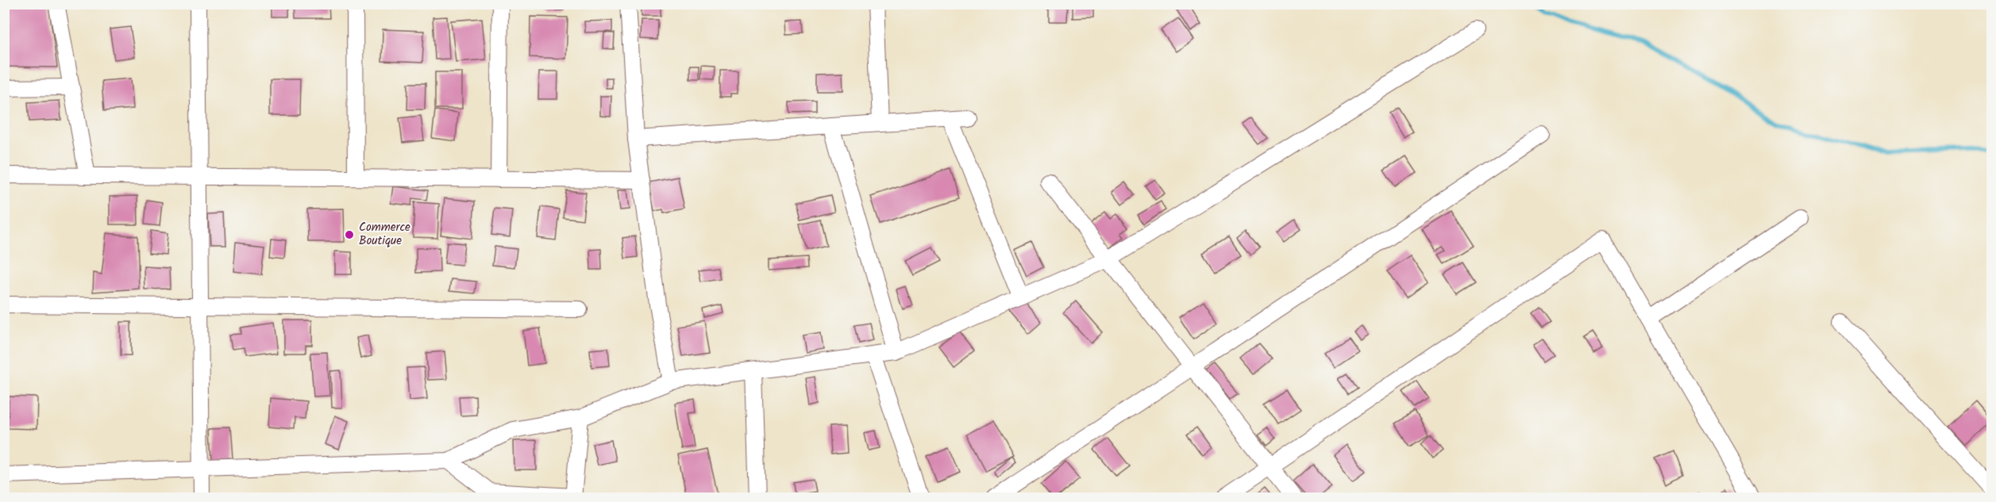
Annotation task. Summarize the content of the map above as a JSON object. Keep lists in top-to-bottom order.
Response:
{
  "places": ["Commerce Boutique"]
}
